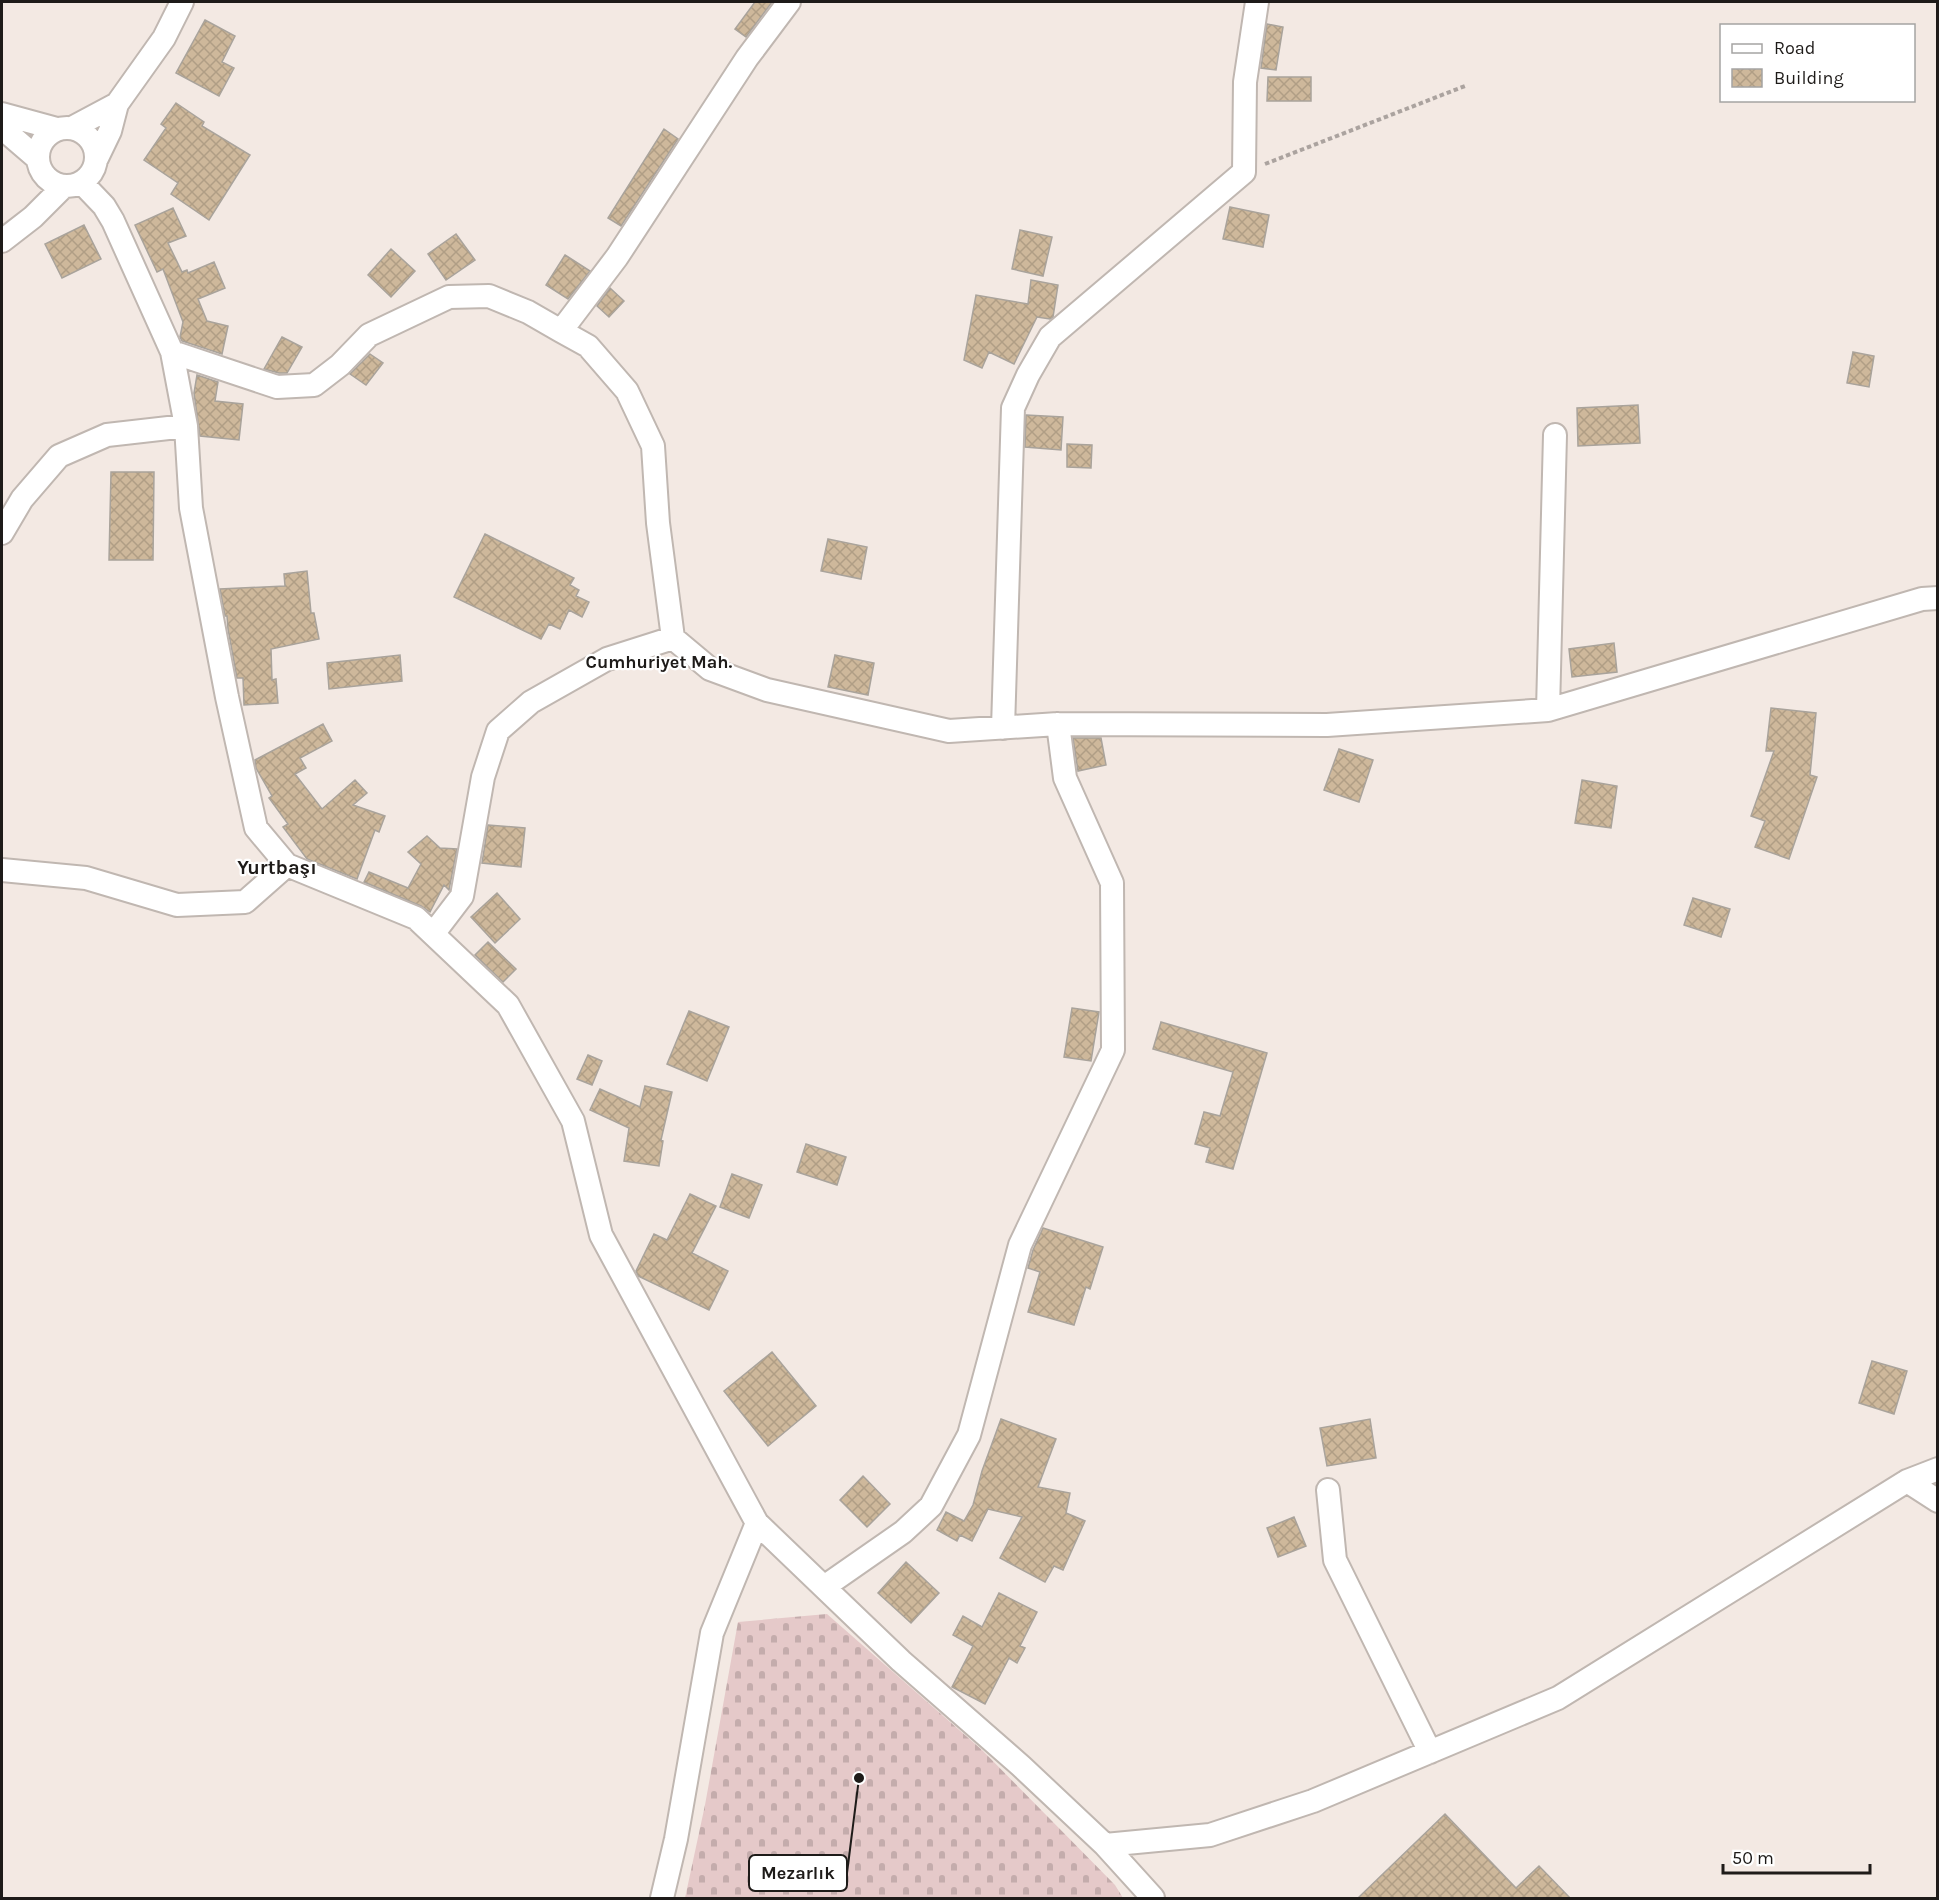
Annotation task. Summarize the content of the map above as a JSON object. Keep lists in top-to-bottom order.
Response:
{
  "districts": ["Cumhuriyet Mah.", "Yurtbaşı"],
  "places": ["Mezarlık"],
  "legend": ["Road", "Building"],
  "scale_bar": "50 m"
}
